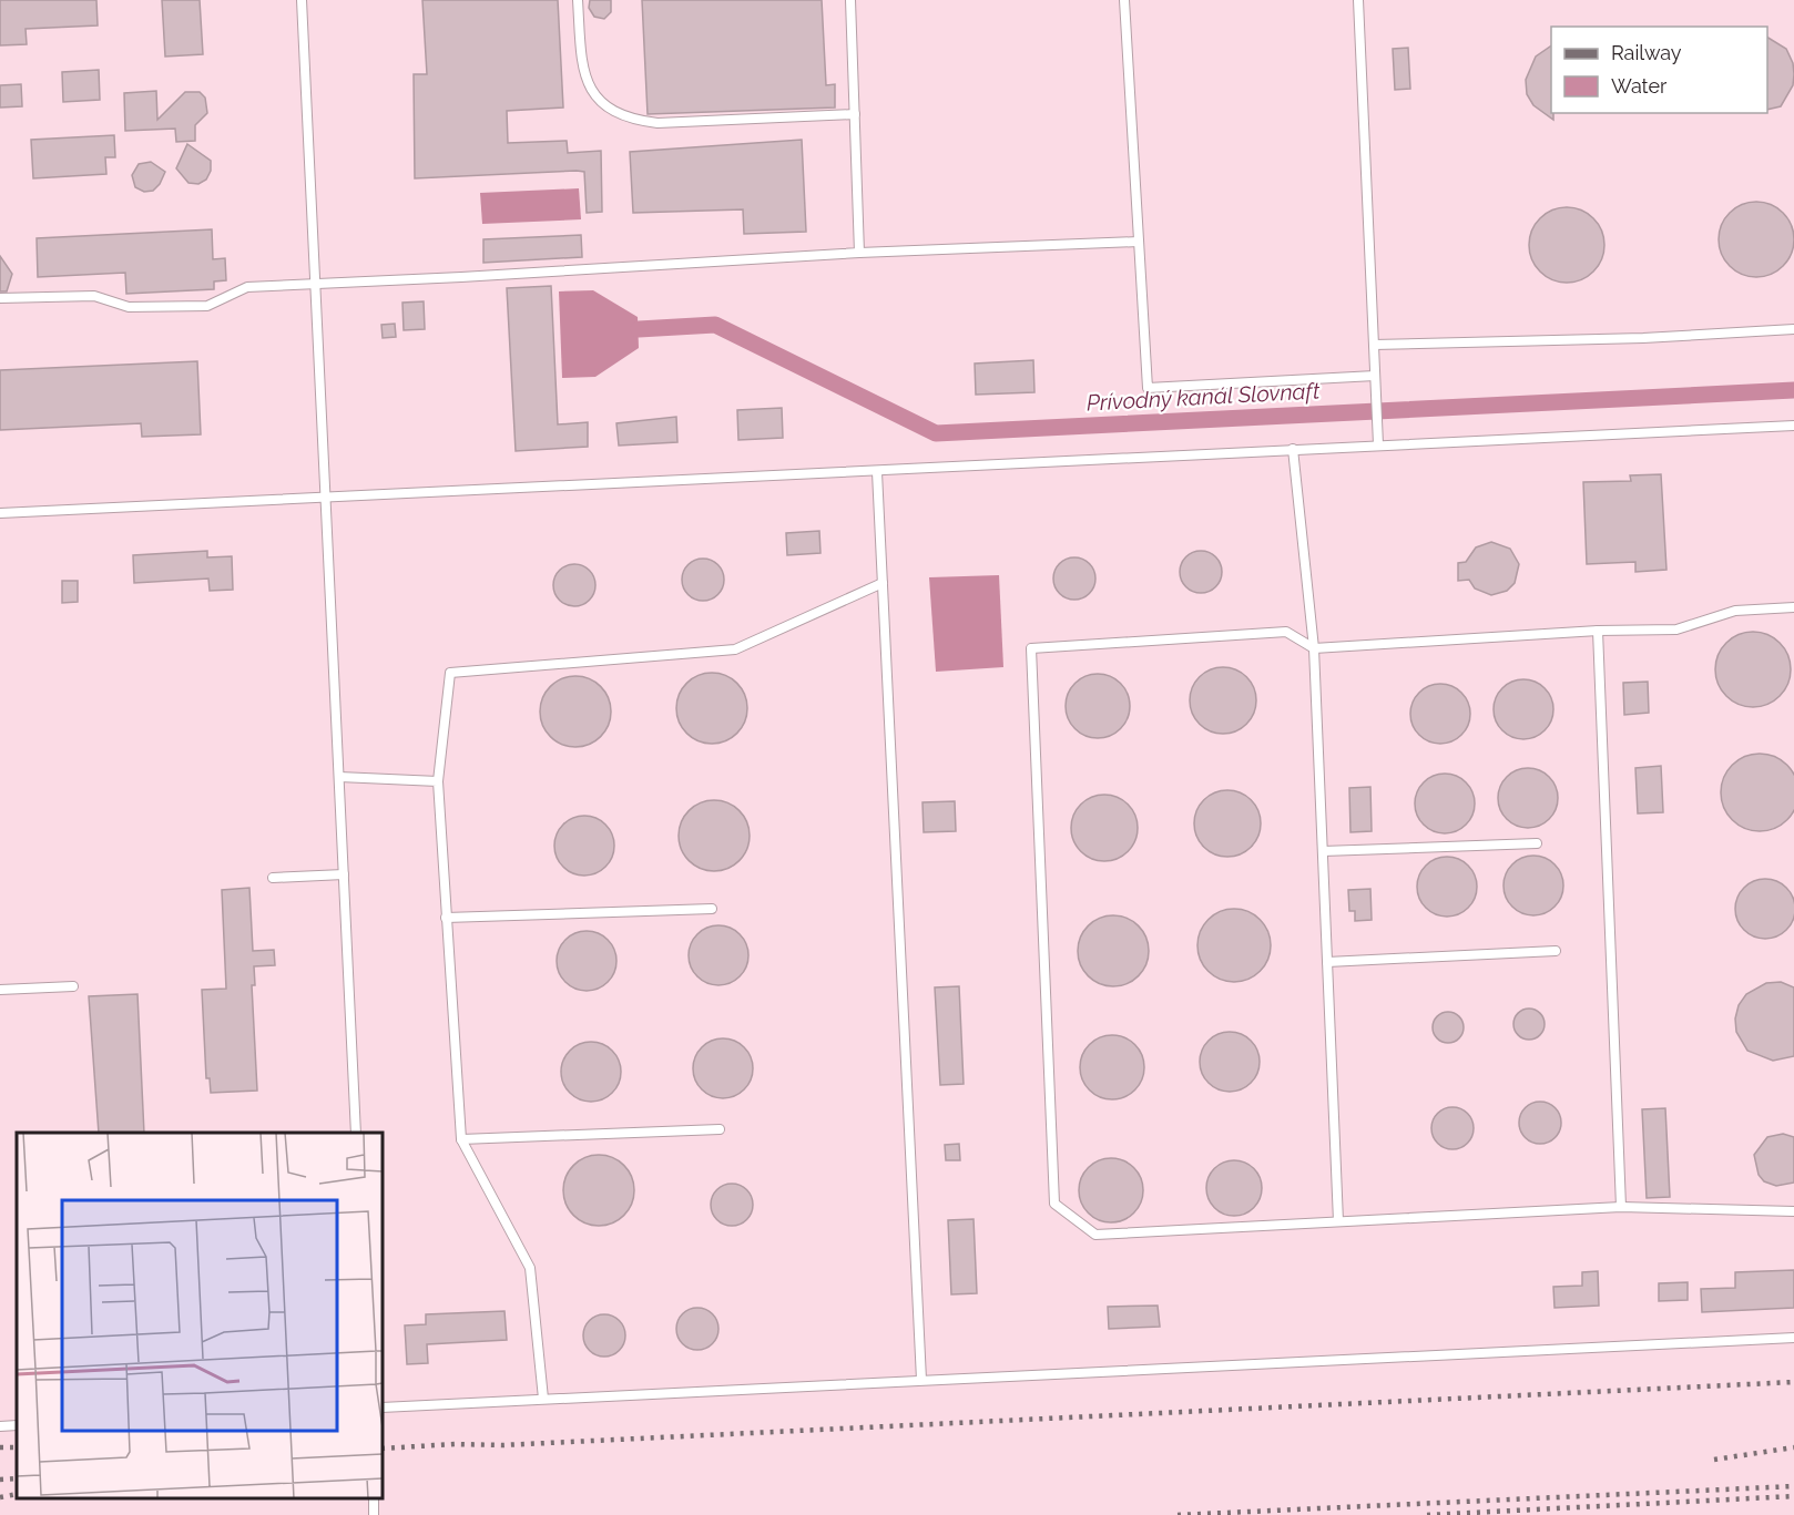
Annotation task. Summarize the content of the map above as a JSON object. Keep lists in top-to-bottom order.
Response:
{
  "water": ["Prívodný kanál Slovnaft"],
  "legend": ["Railway", "Water"]
}
